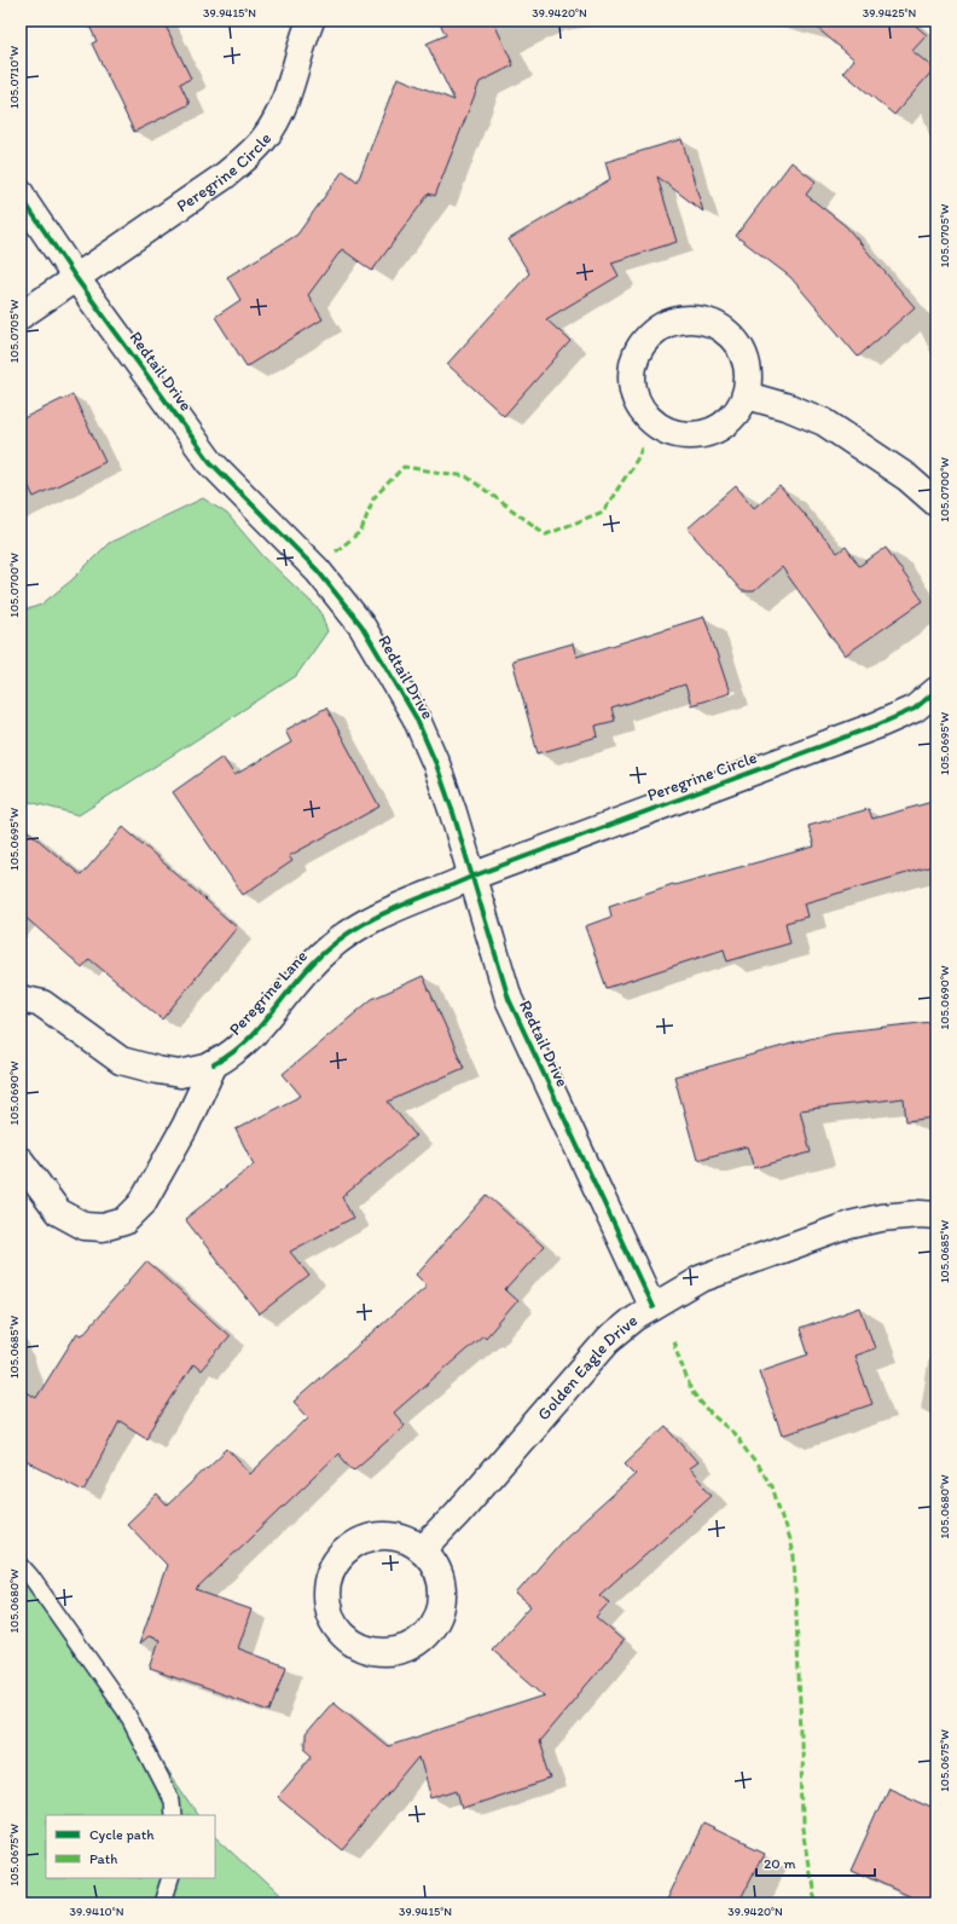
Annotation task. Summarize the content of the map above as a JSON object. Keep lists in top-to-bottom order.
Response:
{
  "streets": {
    "street": [
      "Peregrine Circle",
      "Redtail Drive",
      "Peregrine Lane",
      "Golden Eagle Drive"
    ]
  },
  "crossings": [
    ["Peregrine Circle", "Redtail Drive"],
    ["Peregrine Circle", "Peregrine Lane"],
    ["Redtail Drive", "Peregrine Lane"],
    ["Redtail Drive", "Golden Eagle Drive"]
  ],
  "legend": ["Cycle path", "Path"],
  "scale_bar": "20 m",
  "coordinates": [
    "39.9415°N",
    "39.9420°N",
    "39.9425°N",
    "105.0710°W",
    "105.0705°W",
    "105.0700°W",
    "105.0695°W",
    "105.0690°W",
    "105.0685°W",
    "105.0680°W",
    "105.0675°W",
    "39.9410°N"
  ]
}
